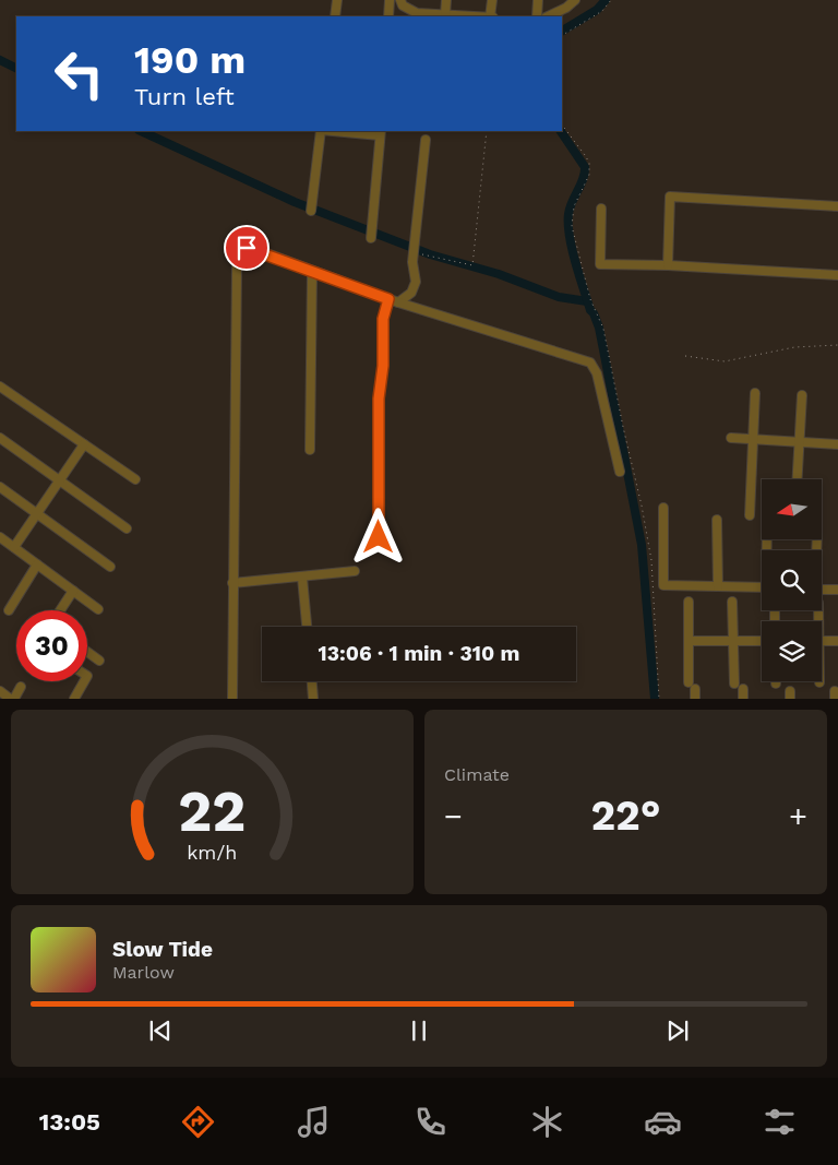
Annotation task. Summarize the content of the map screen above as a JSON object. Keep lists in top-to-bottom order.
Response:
{
  "north": "left",
  "page": {
    "turn": ["190 m", "Turn left"],
    "limit": "30",
    "trip": "13:06 · 1 min · 310 m",
    "tile": "Climate",
    "heat": ["−", "22°", "+"],
    "song": ["Slow Tide", "Marlow"],
    "tabs": "13:05",
    "gauge": ["22", "km/h"]
  }
}
